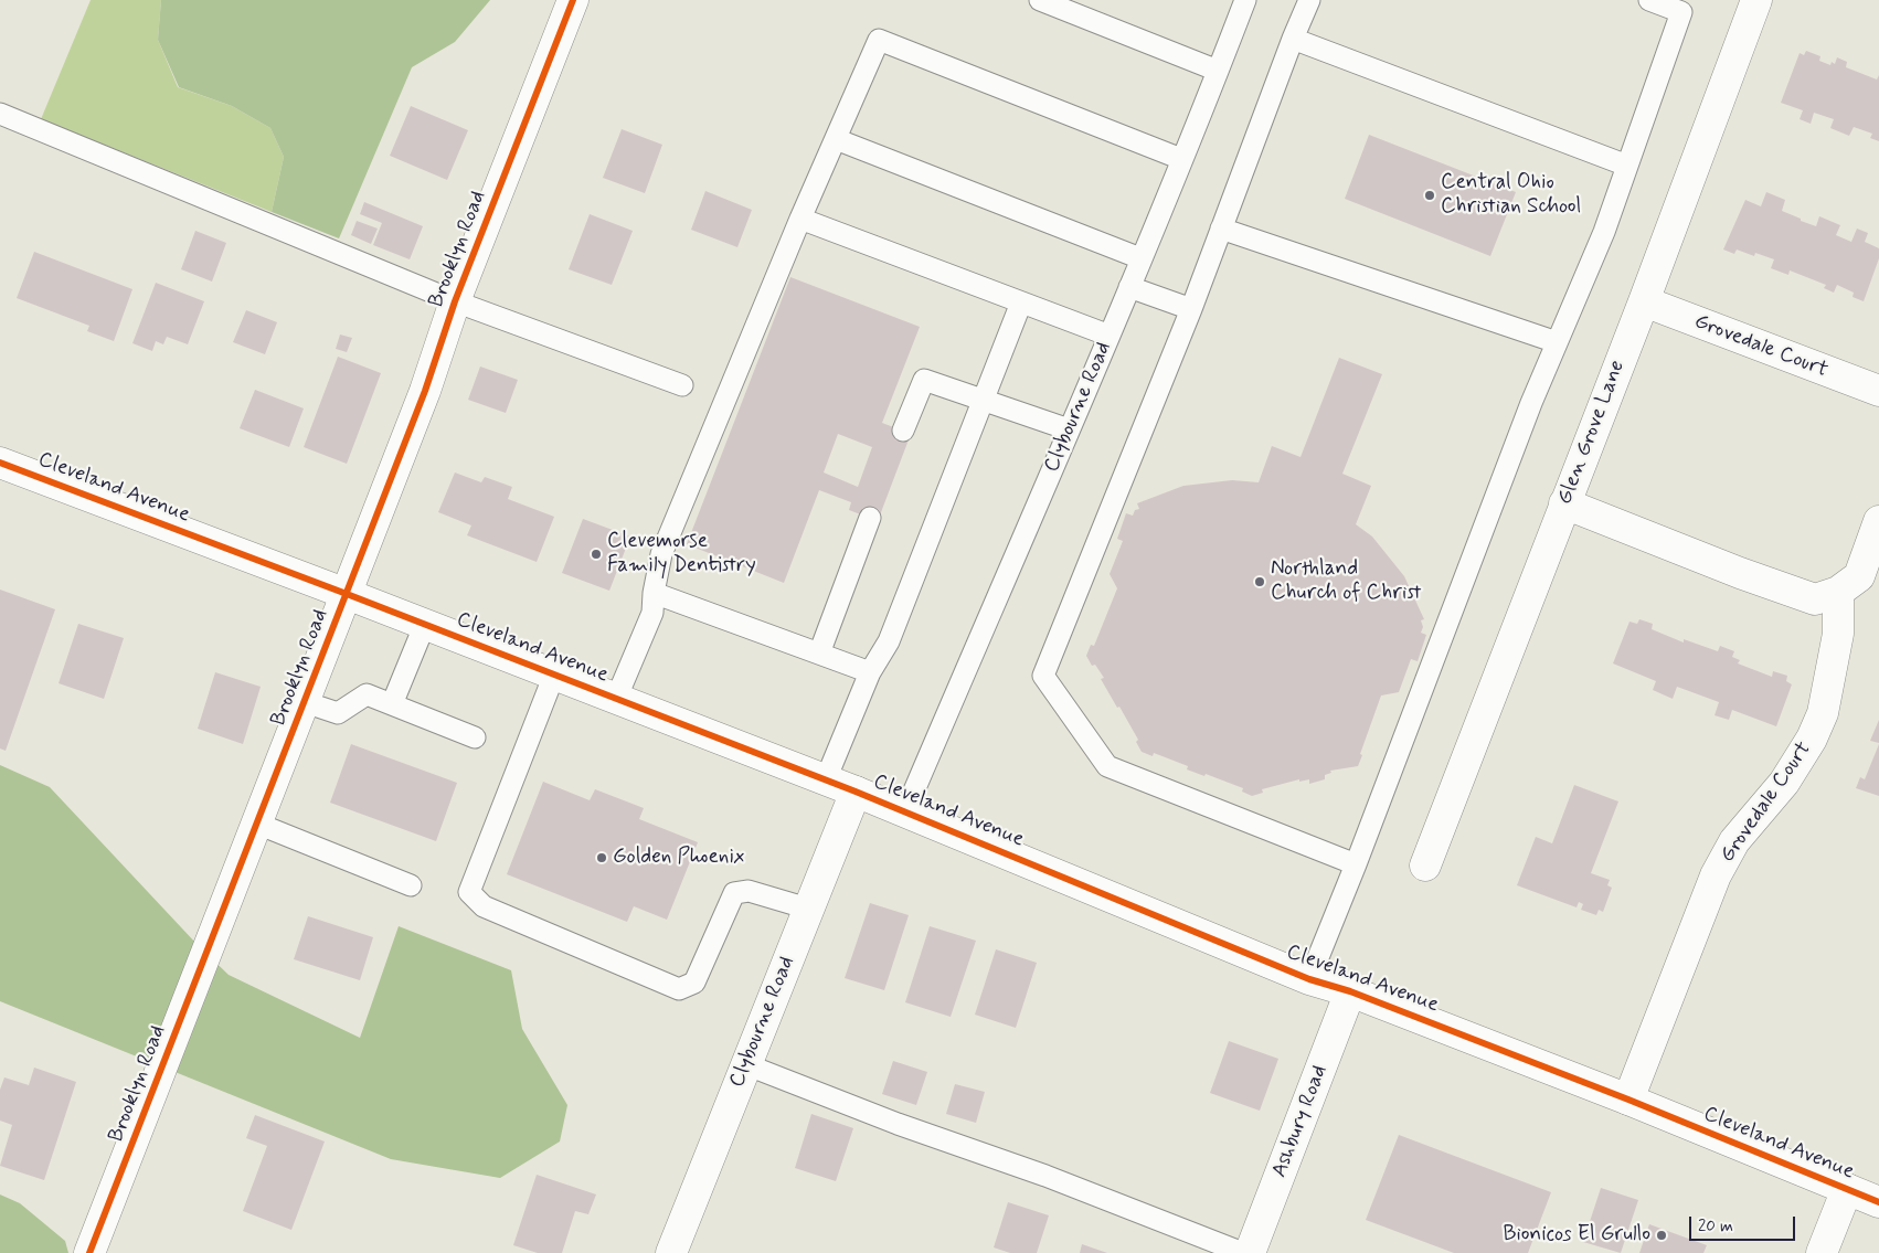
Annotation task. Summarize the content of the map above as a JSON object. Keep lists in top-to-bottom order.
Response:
{
  "streets": {
    "street": [
      "Brooklyn Road",
      "Grovedale Court",
      "Clybourne Road",
      "Glen Grove Lane",
      "Cleveland Avenue",
      "Ashbury Road"
    ]
  },
  "crossings": [
    ["Brooklyn Road", "Cleveland Avenue"],
    ["Grovedale Court", "Glen Grove Lane"],
    ["Grovedale Court", "Cleveland Avenue"],
    ["Clybourne Road", "Cleveland Avenue"],
    ["Cleveland Avenue", "Ashbury Road"]
  ],
  "places": [
    "Central Ohio Christian School",
    "Clevemorse Family Dentistry",
    "Northland Church of Christ",
    "Golden Phoenix",
    "Bionicos El Grullo"
  ],
  "scale_bar": "20 m"
}
